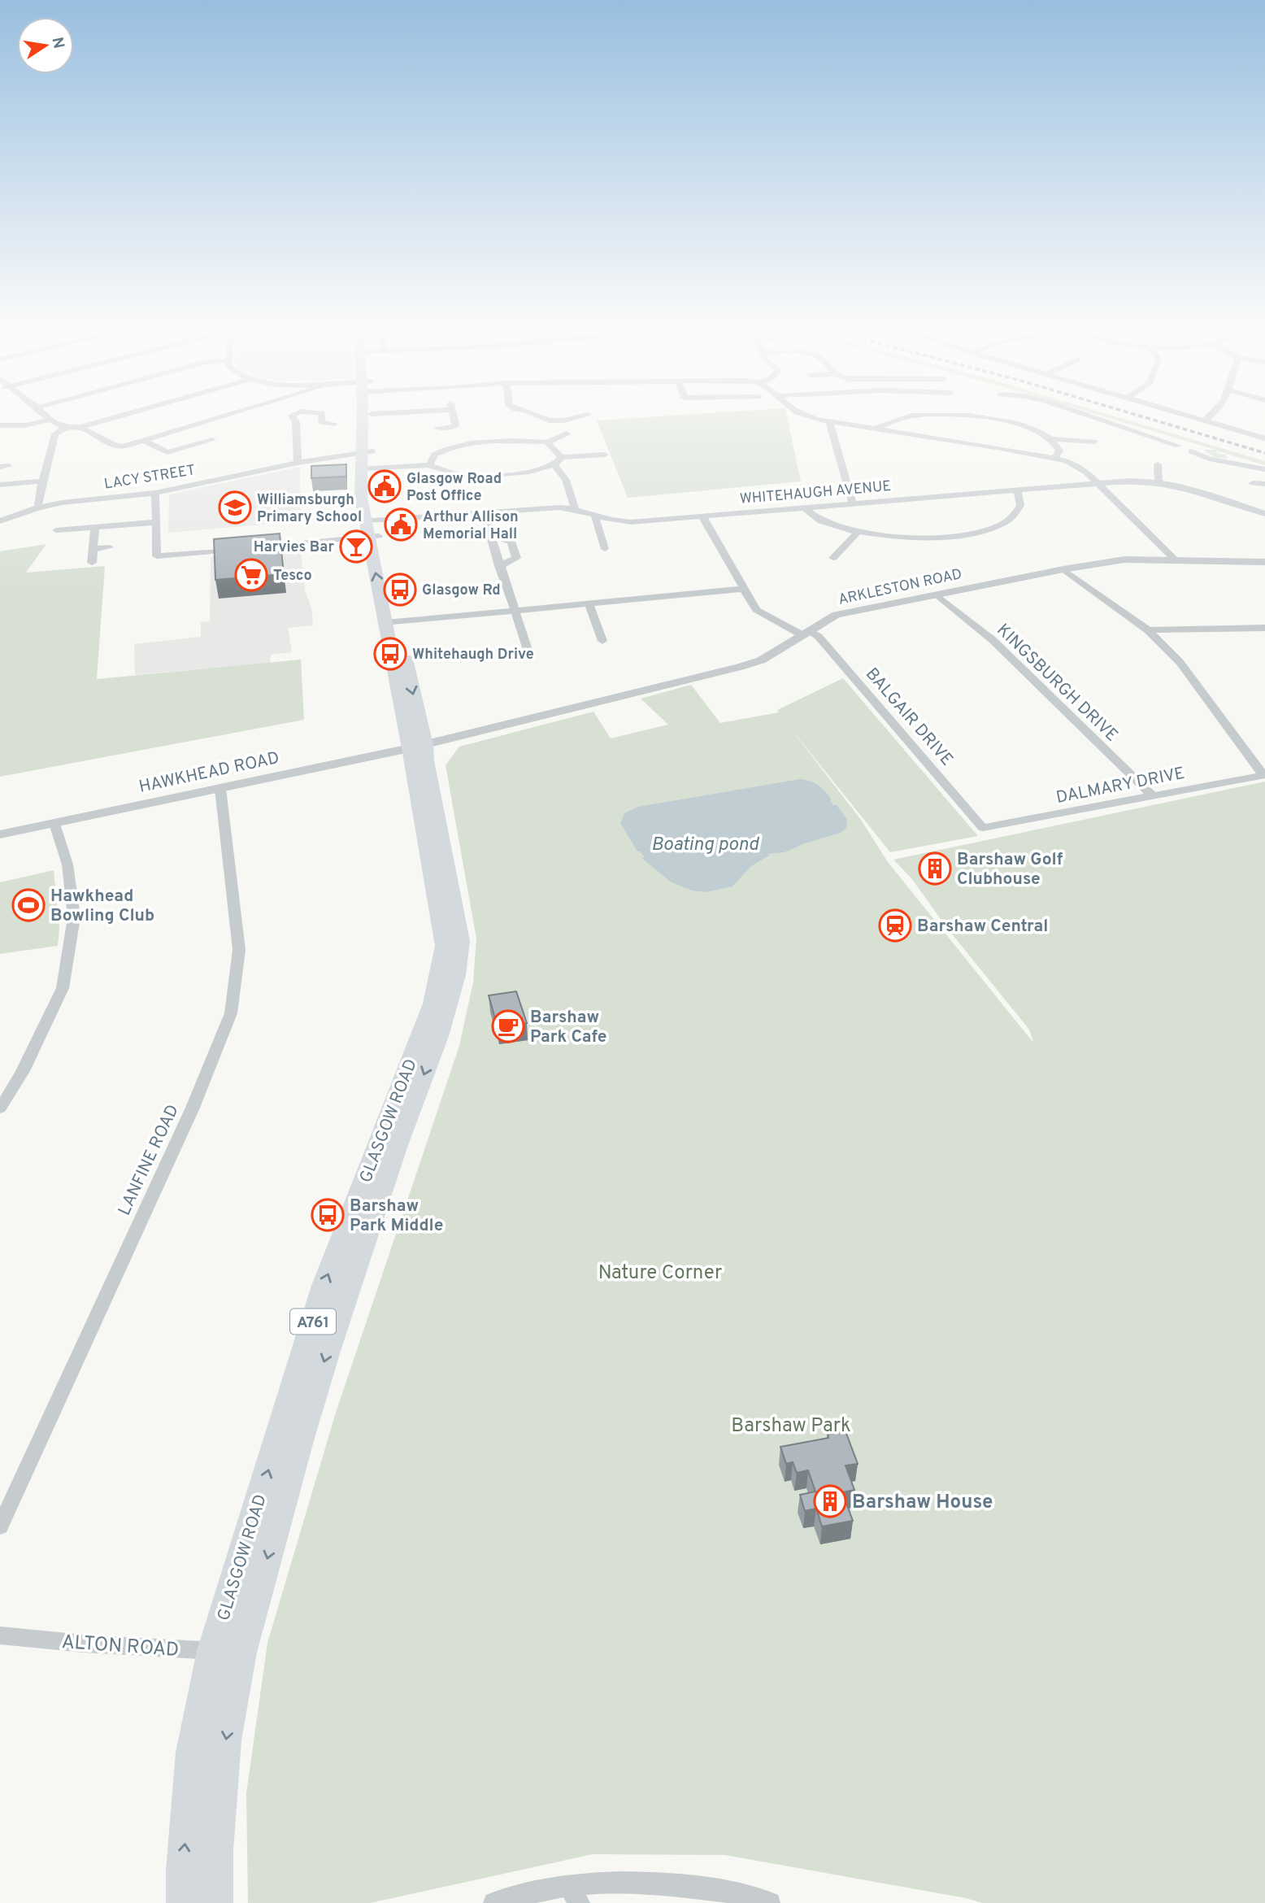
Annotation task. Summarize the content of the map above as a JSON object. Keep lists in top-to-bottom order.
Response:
{
  "streets": {
    "main road": ["GLASGOW ROAD", "A761"],
    "street": [
      "LACY STREET",
      "WHITEHAUGH AVENUE",
      "ARKLESTON ROAD",
      "KINGSBURGH DRIVE",
      "BALGAIR DRIVE",
      "HAWKHEAD ROAD",
      "DALMARY DRIVE",
      "LANFINE ROAD",
      "ALTON ROAD"
    ]
  },
  "crossings": [
    ["LACY STREET", "GLASGOW ROAD"],
    ["WHITEHAUGH AVENUE", "BALGAIR DRIVE"],
    ["WHITEHAUGH AVENUE", "GLASGOW ROAD"],
    ["ARKLESTON ROAD", "KINGSBURGH DRIVE"],
    ["ARKLESTON ROAD", "BALGAIR DRIVE"],
    ["ARKLESTON ROAD", "HAWKHEAD ROAD"],
    ["ARKLESTON ROAD", "GLASGOW ROAD"],
    ["KINGSBURGH DRIVE", "DALMARY DRIVE"],
    ["BALGAIR DRIVE", "DALMARY DRIVE"],
    ["HAWKHEAD ROAD", "GLASGOW ROAD"],
    ["HAWKHEAD ROAD", "LANFINE ROAD"],
    ["GLASGOW ROAD", "ALTON ROAD"]
  ],
  "water": ["Boating pond"],
  "parks": ["Nature Corner", "Barshaw Park"],
  "places": {
    "public building": ["Glasgow Road Post Office", "Arthur Allison Memorial Hall"],
    "school or university": ["Williamsburgh Primary School"],
    "bar": ["Harvies Bar"],
    "supermarket": ["Tesco"],
    "bus stop": ["Glasgow Rd", "Whitehaugh Drive", "Barshaw Park Middle"],
    "building": ["Barshaw Golf Clubhouse", "Barshaw House"],
    "sports": ["Hawkhead Bowling Club"],
    "station": ["Barshaw Central"],
    "cafe": ["Barshaw Park Cafe"]
  },
  "north": "right"
}
